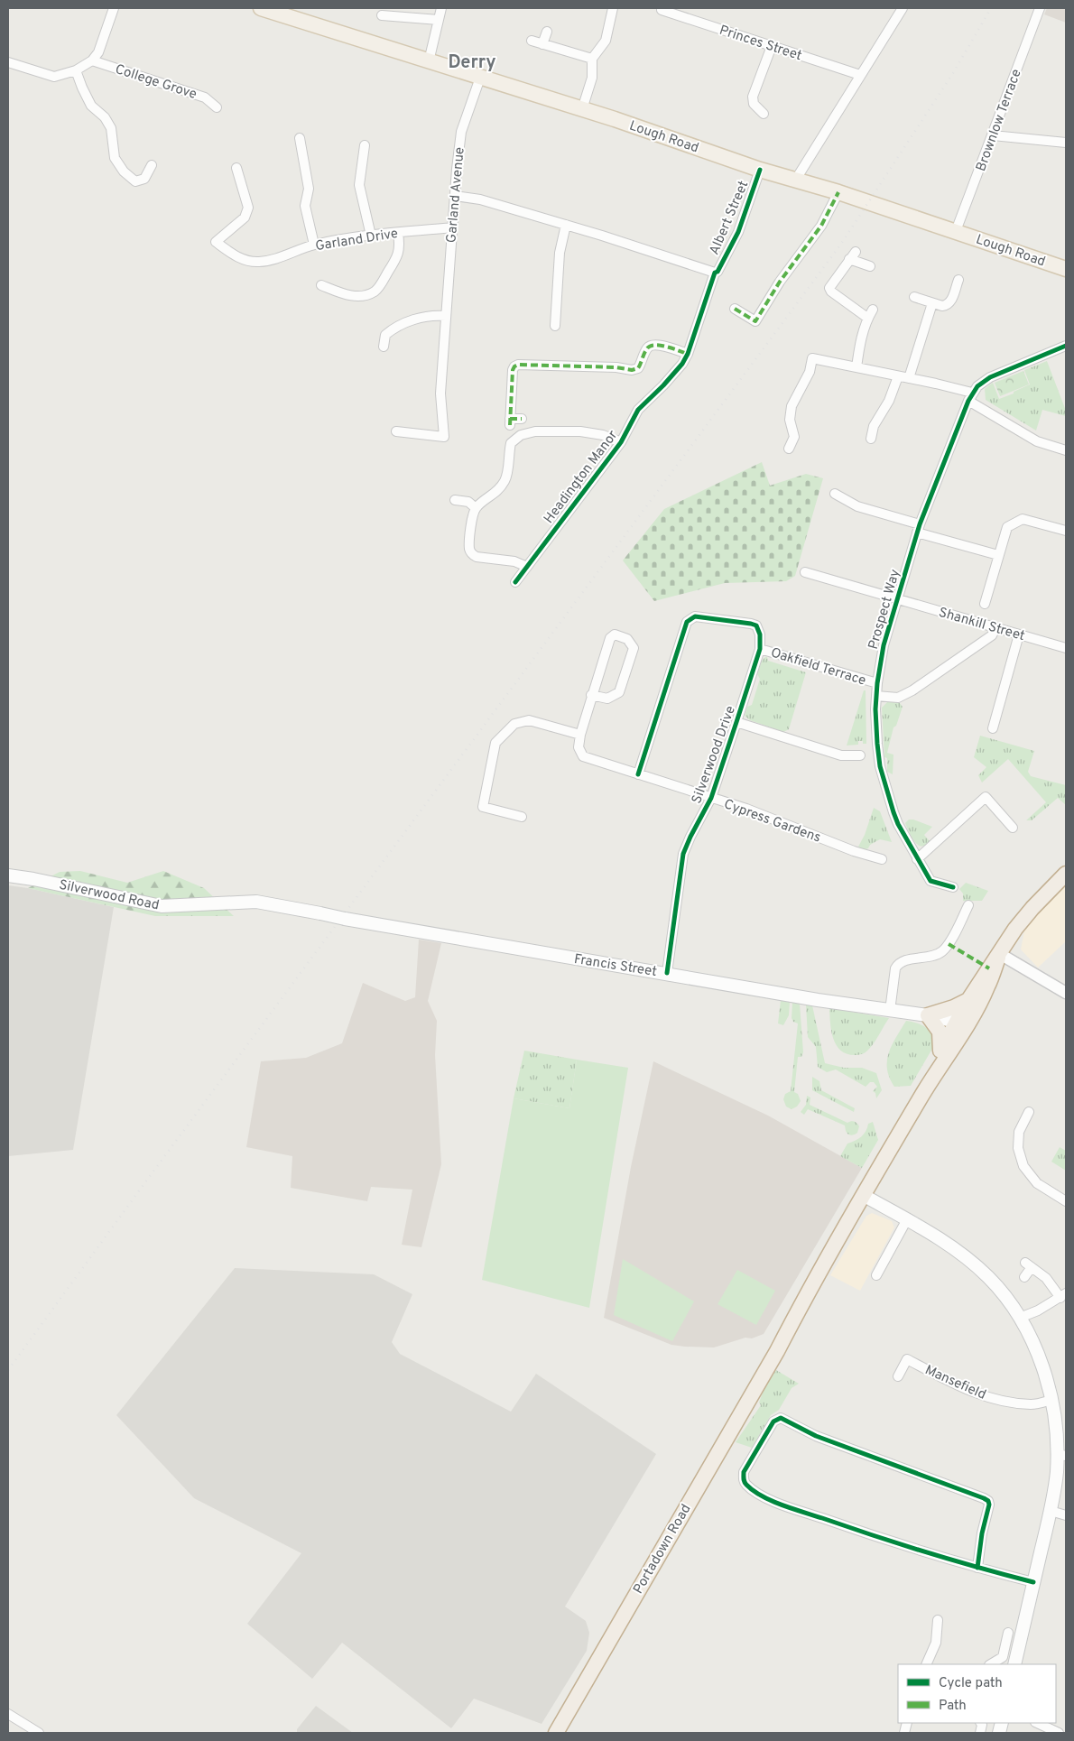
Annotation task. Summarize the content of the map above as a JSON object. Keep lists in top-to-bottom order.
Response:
{
  "streets": {
    "highway": ["Portadown Road"],
    "main road": ["Lough Road", "Silverwood Road", "Francis Street"],
    "street": [
      "Princes Street",
      "College Grove",
      "Brownlow Terrace",
      "Garland Avenue",
      "Albert Street",
      "Garland Drive",
      "Headington Manor",
      "Prospect Way",
      "Shankill Street",
      "Oakfield Terrace",
      "Silverwood Drive",
      "Cypress Gardens",
      "Mansefield"
    ]
  },
  "crossings": [
    ["Brownlow Terrace", "Lough Road"],
    ["Lough Road", "Garland Avenue"],
    ["Lough Road", "Albert Street"],
    ["Garland Avenue", "Albert Street"],
    ["Garland Avenue", "Garland Drive"],
    ["Albert Street", "Headington Manor"],
    ["Prospect Way", "Shankill Street"],
    ["Prospect Way", "Oakfield Terrace"],
    ["Oakfield Terrace", "Silverwood Drive"],
    ["Silverwood Drive", "Cypress Gardens"],
    ["Silverwood Drive", "Francis Street"],
    ["Silverwood Road", "Francis Street"]
  ],
  "districts": ["Derry"],
  "legend": ["Cycle path", "Path"]
}
